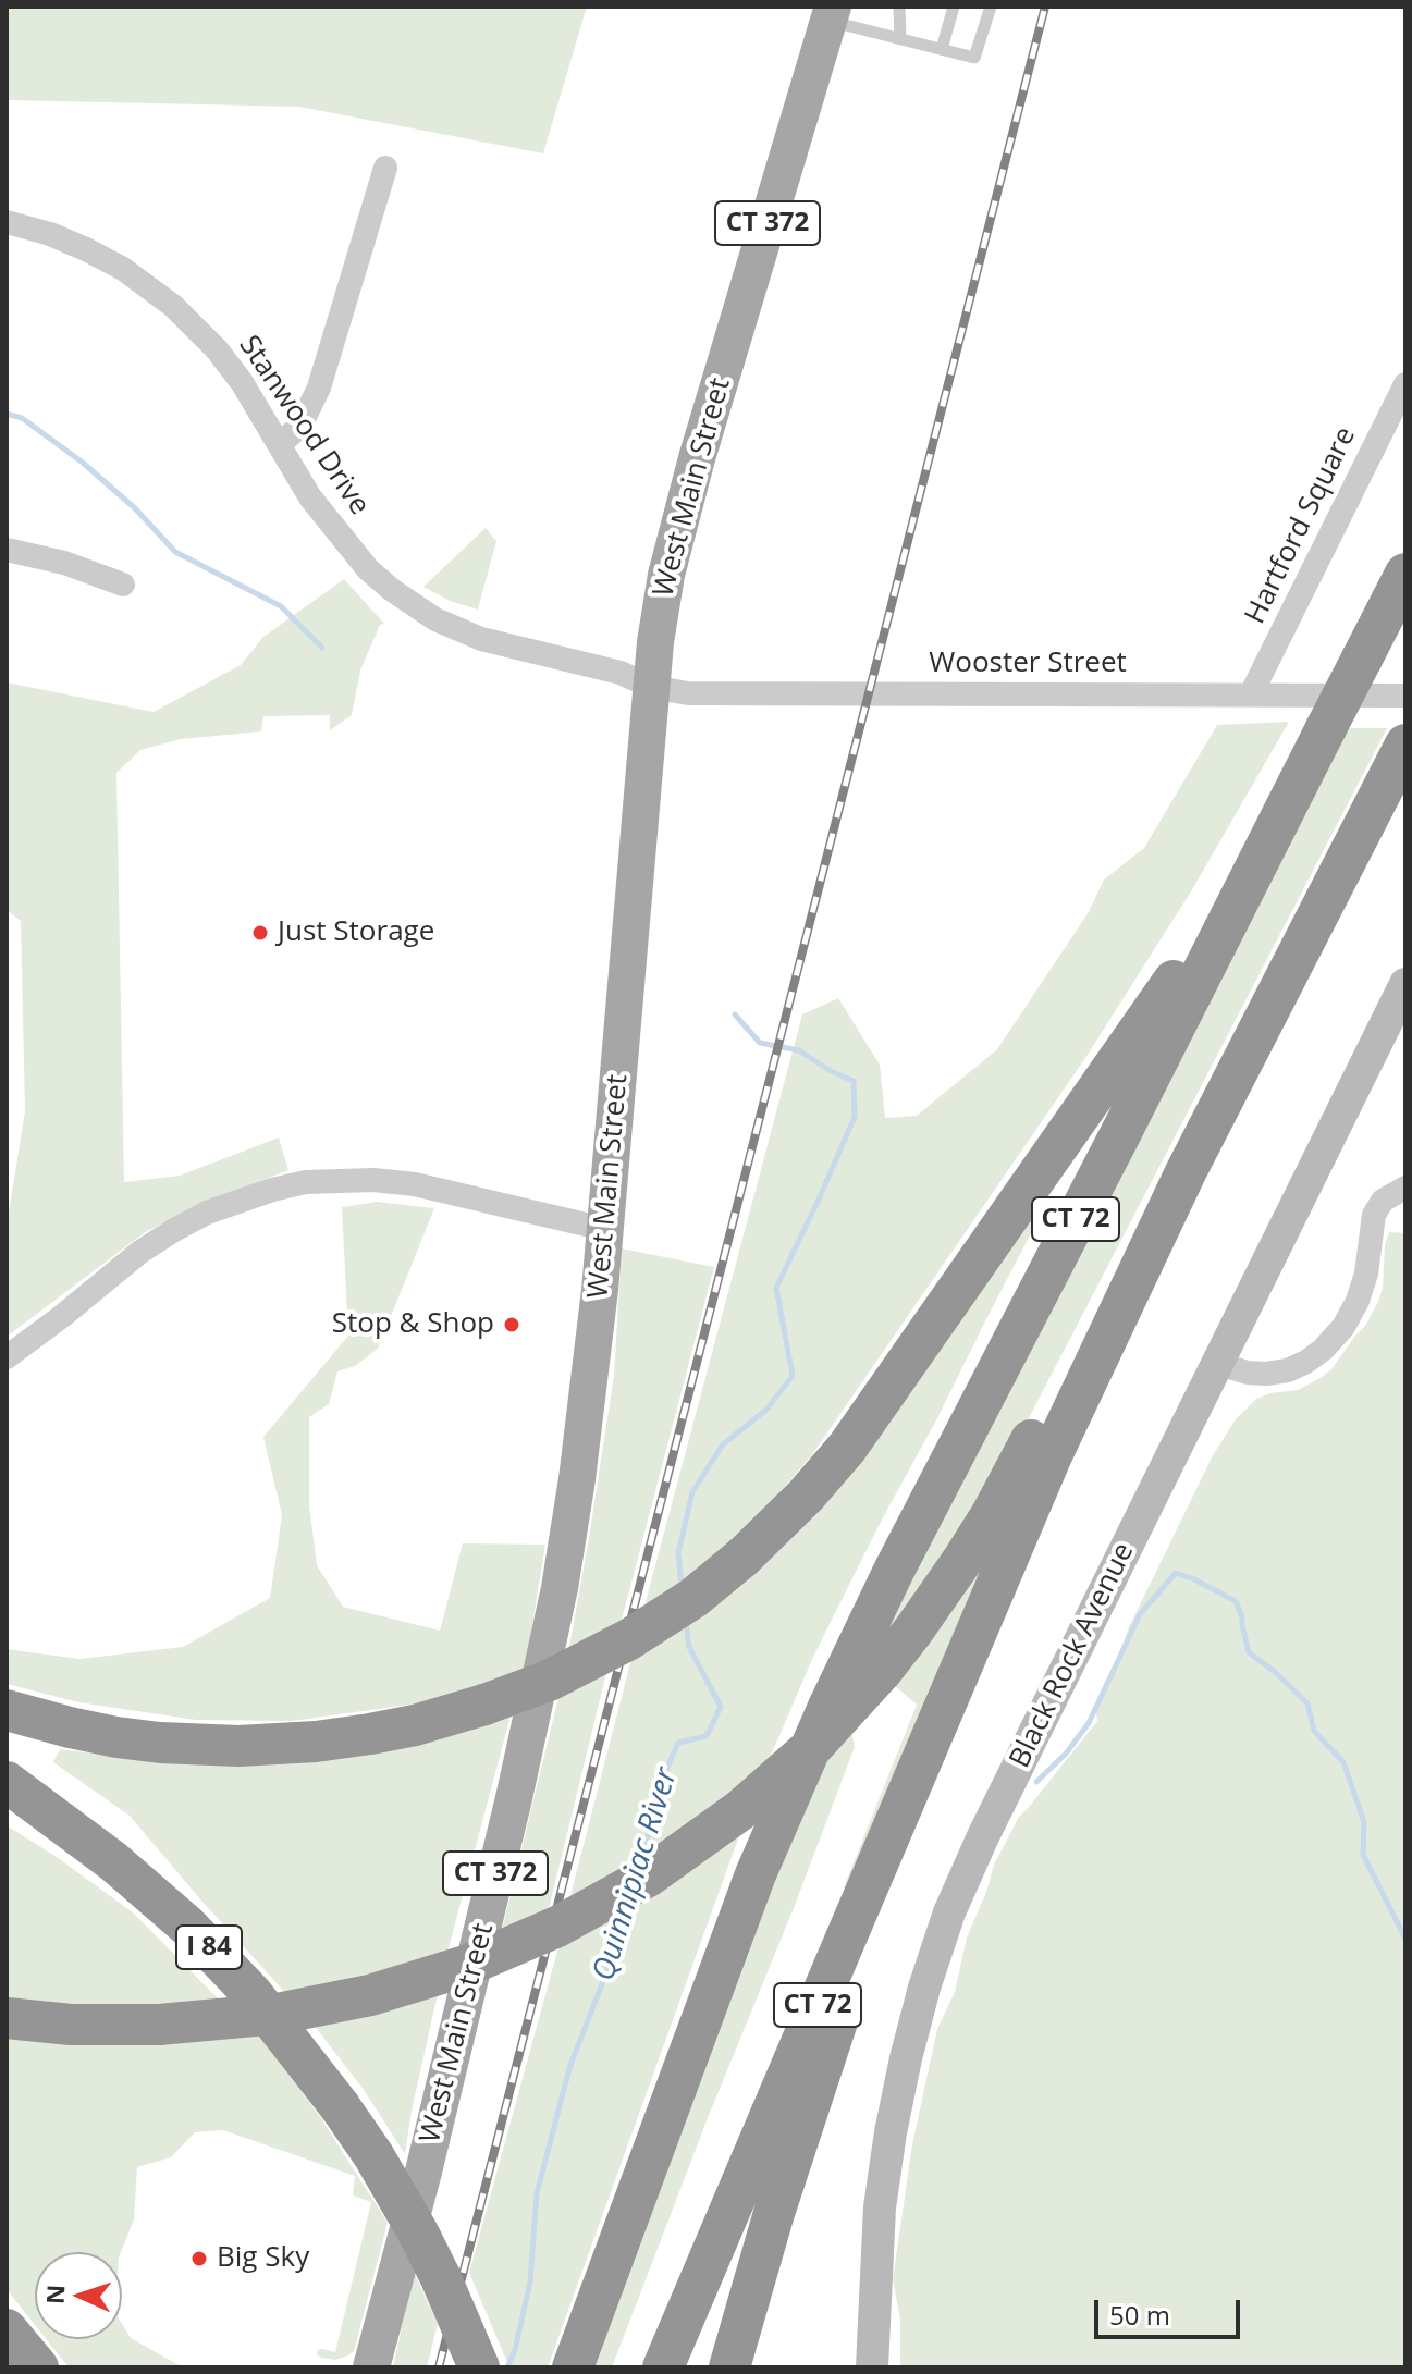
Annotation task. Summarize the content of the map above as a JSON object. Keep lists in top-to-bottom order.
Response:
{
  "streets": {
    "highway": ["CT 72", "I 84"],
    "main road": ["CT 372", "West Main Street"],
    "street": [
      "Stanwood Drive",
      "Hartford Square",
      "Wooster Street",
      "Black Rock Avenue"
    ]
  },
  "crossings": [
    ["Stanwood Drive", "West Main Street"],
    ["Stanwood Drive", "Wooster Street"],
    ["West Main Street", "Wooster Street"],
    ["Hartford Square", "Wooster Street"]
  ],
  "water": ["Quinnipiac River"],
  "places": ["Just Storage", "Stop & Shop", "Big Sky"],
  "scale_bar": "50 m",
  "north": "left"
}
